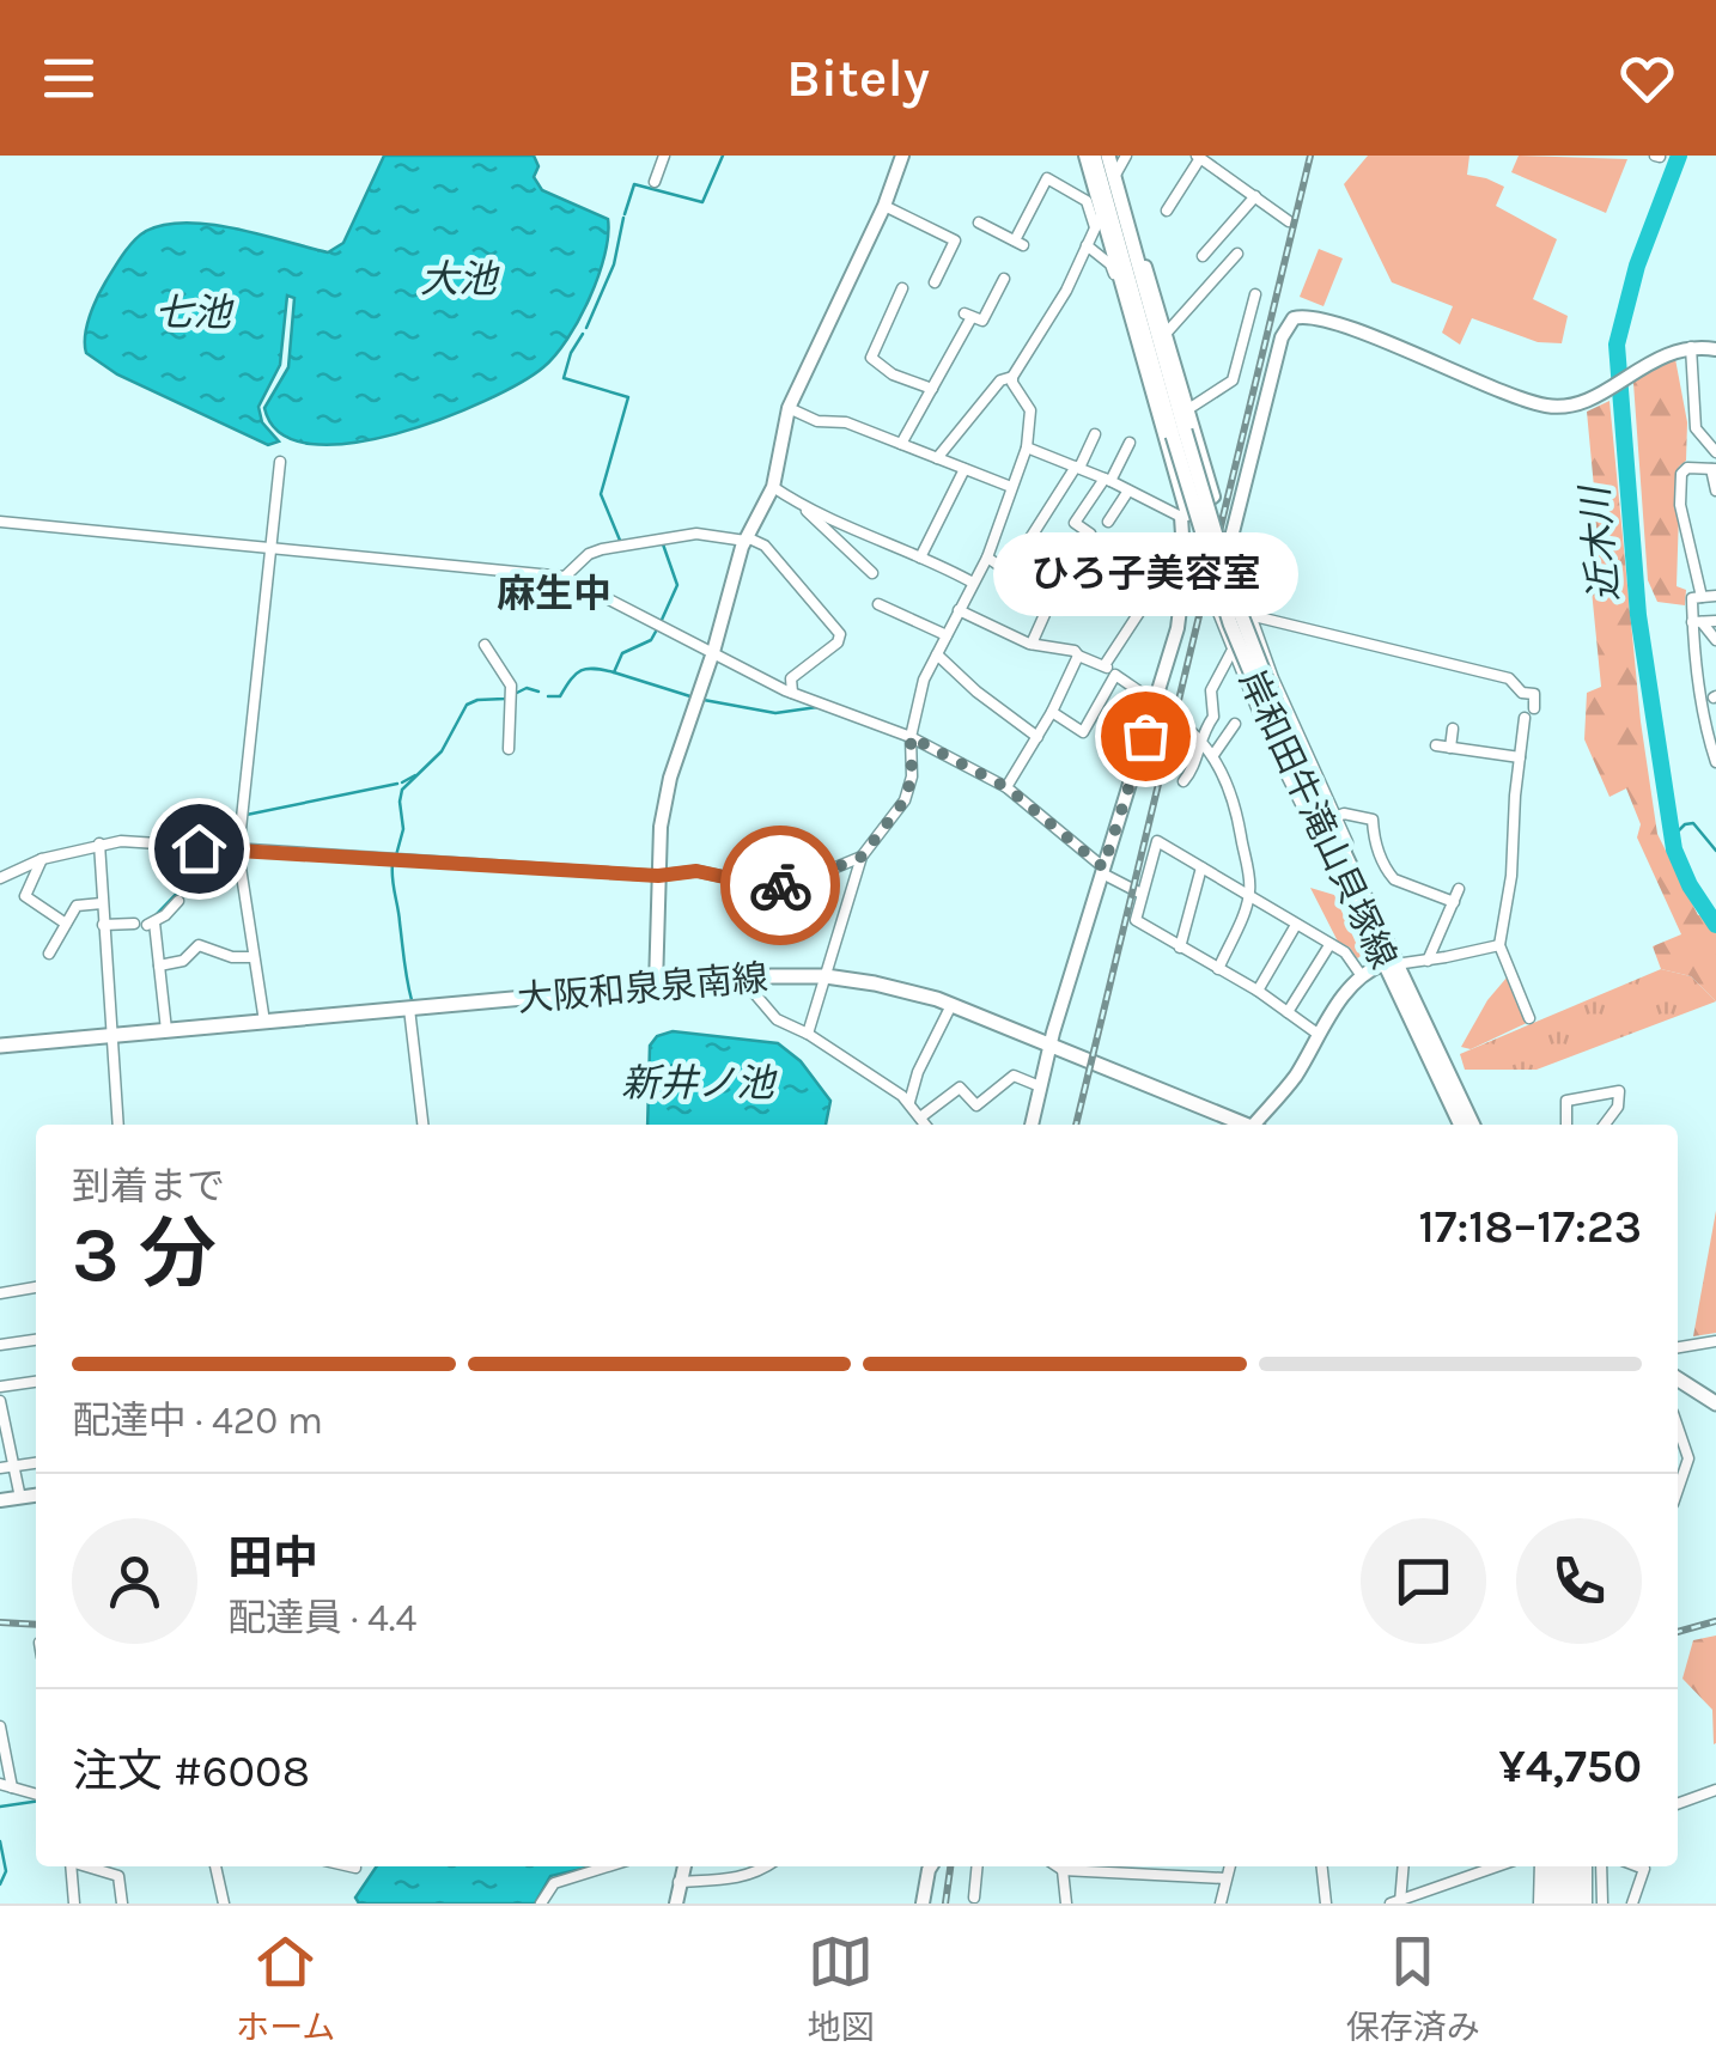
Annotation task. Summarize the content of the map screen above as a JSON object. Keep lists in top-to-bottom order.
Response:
{
  "streets": {
    "main road": ["岸和田牛滝山貝塚線", "大阪和泉泉南線"]
  },
  "districts": ["麻生中"],
  "water": [
    "大池",
    "七池",
    "近木川",
    "新井ノ池"
  ],
  "places": ["ひろ子美容室"],
  "page": {
    "header": "Bitely",
    "bubble": "ひろ子美容室",
    "heading": ["3 分", "到着まで", "17:18–17:23"],
    "panel": [
      "田中",
      "配達員 · 4.4",
      "注文 #6008",
      "¥4,750"
    ],
    "bar": "配達中 · 420 m",
    "tabs": ["ホーム", "地図", "保存済み"]
  }
}
